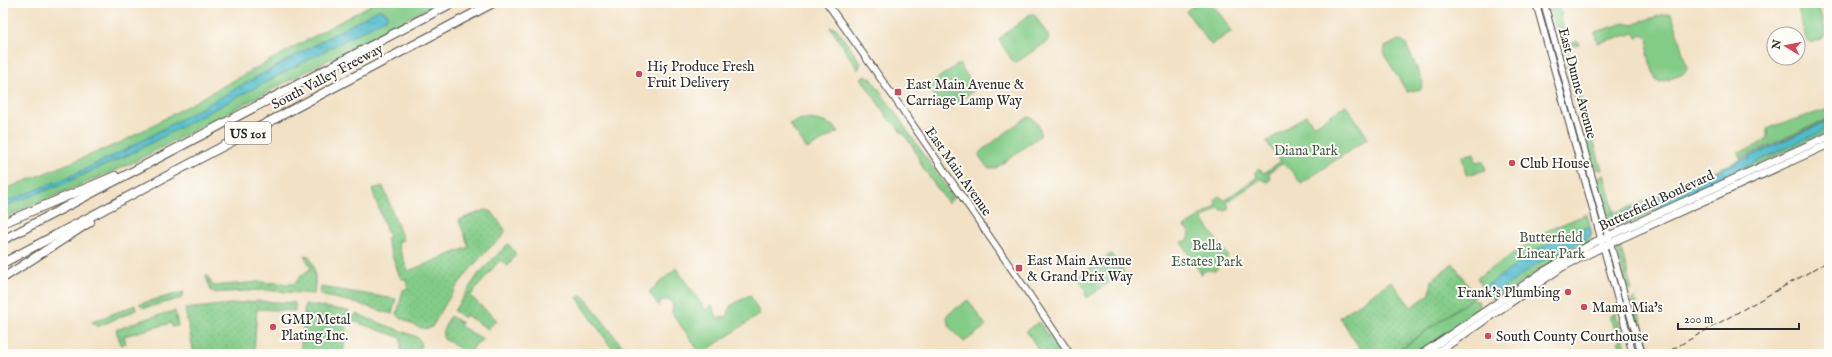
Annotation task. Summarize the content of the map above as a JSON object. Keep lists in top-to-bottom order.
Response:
{
  "streets": {
    "highway": ["South Valley Freeway", "US 101"],
    "main road": ["East Dunne Avenue", "East Main Avenue", "Butterfield Boulevard"]
  },
  "crossings": [
    ["East Dunne Avenue", "Butterfield Boulevard"]
  ],
  "parks": ["Diana Park", "Butterfield Linear Park", "Bella Estates Park"],
  "places": {
    "other": [
      "Hi5 Produce Fresh Fruit Delivery",
      "Club House",
      "Frank's Plumbing",
      "Mama Mia's",
      "GMP Metal Plating Inc.",
      "South County Courthouse"
    ],
    "transit": ["East Main Avenue & Carriage Lamp Way", "East Main Avenue & Grand Prix Way"]
  },
  "scale_bar": "200 m",
  "north": "left"
}
